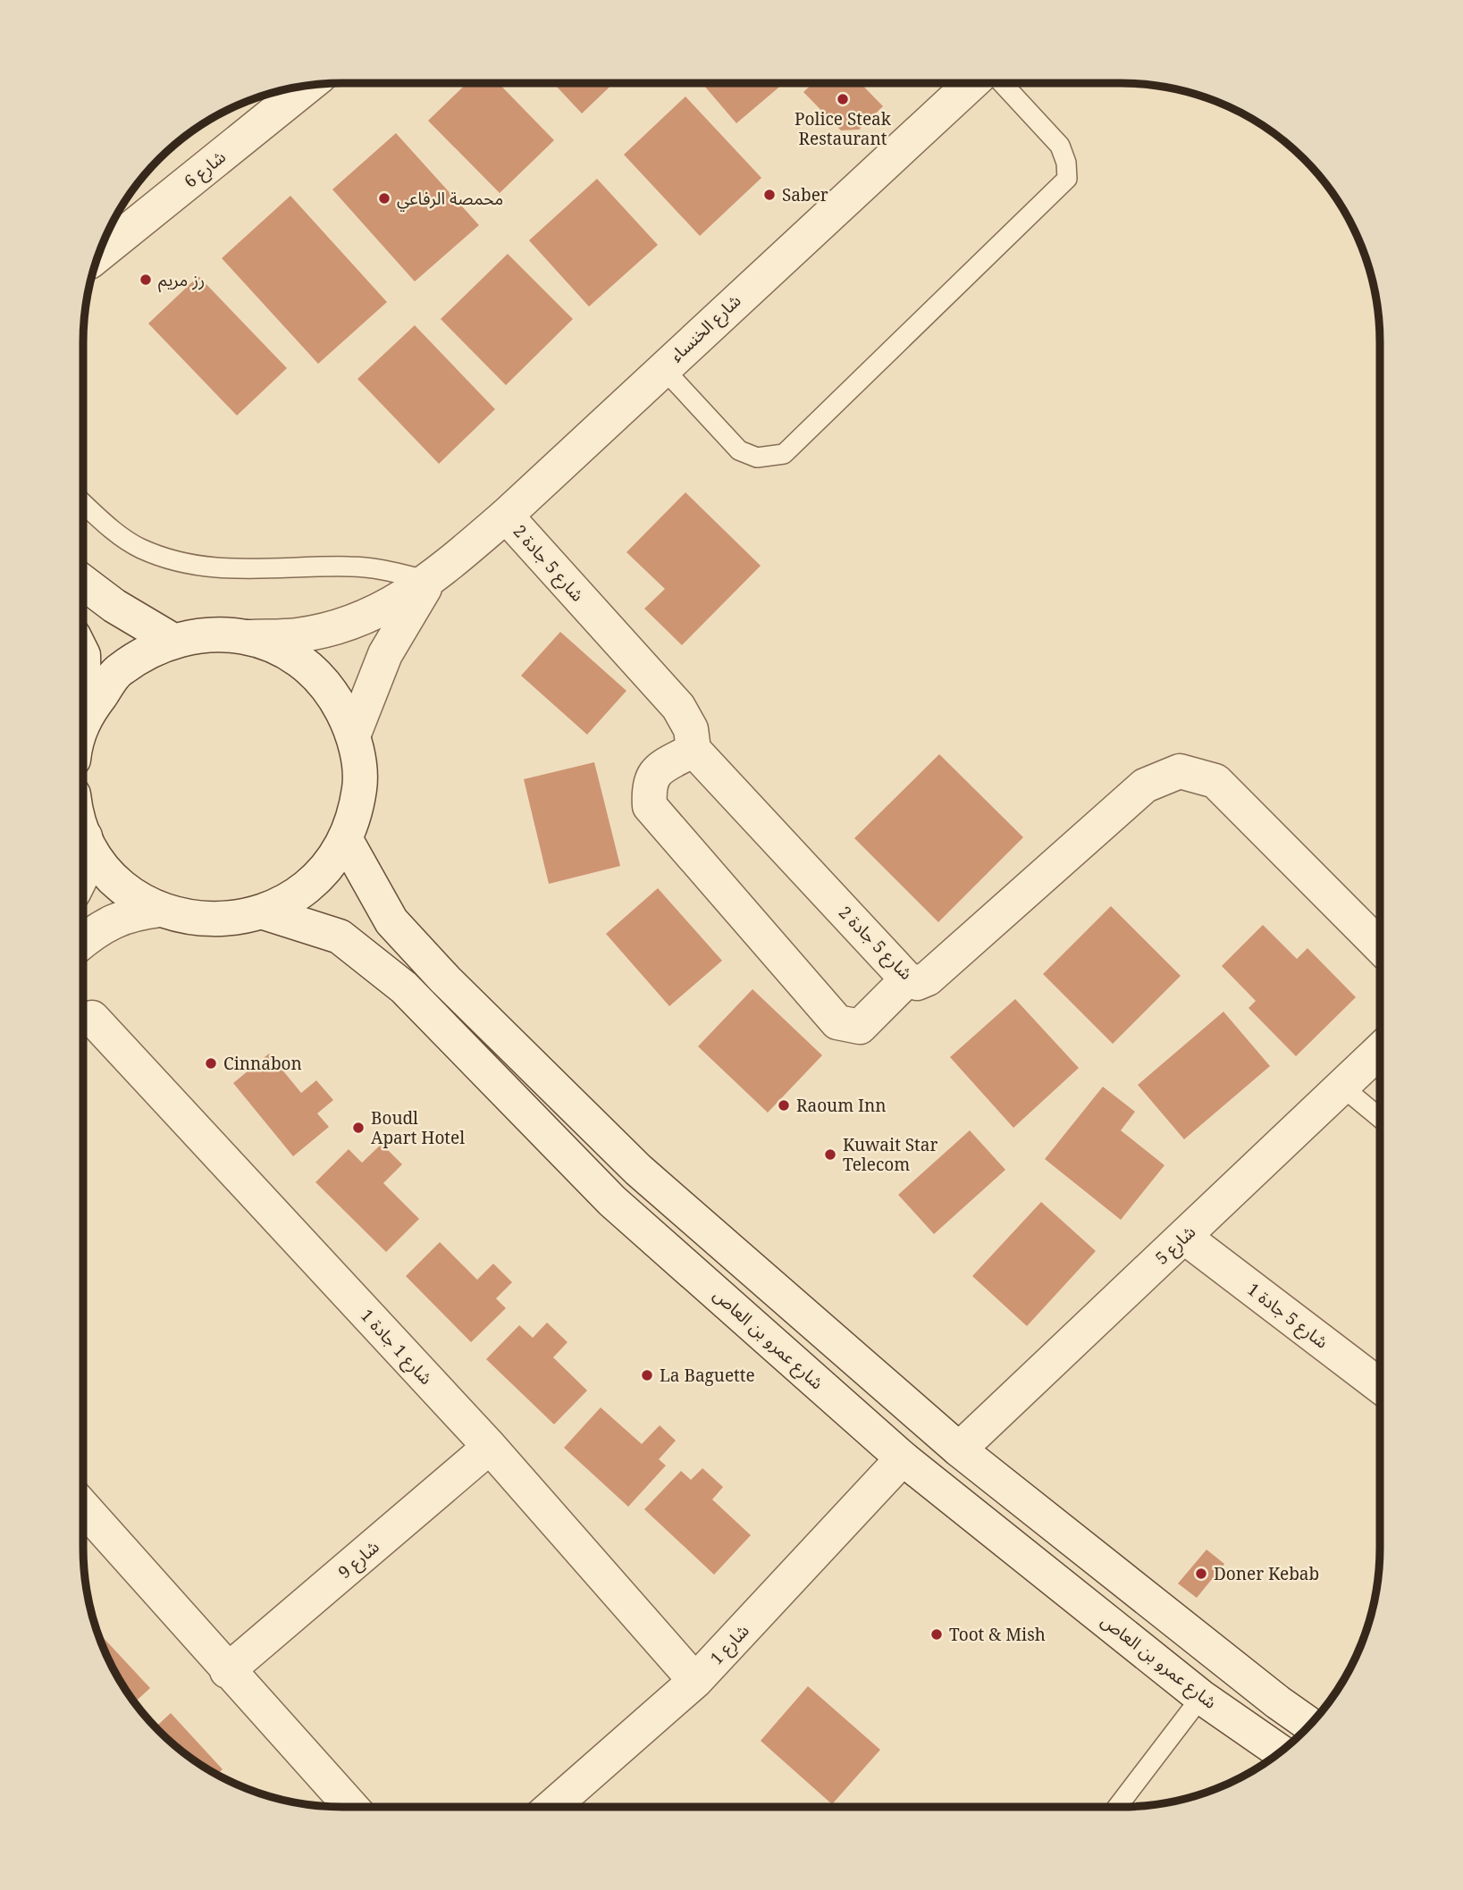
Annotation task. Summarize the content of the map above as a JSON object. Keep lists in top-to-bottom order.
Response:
{
  "streets": {
    "street": [
      "شارع 6",
      "شارع الخنساء",
      "شارع 5 جادة 2",
      "شارع 5",
      "شارع 5 جادة 1",
      "شارع عمرو بن العاص",
      "شارع 1 جادة 1",
      "شارع 9",
      "شارع 1"
    ]
  },
  "crossings": [
    ["شارع الخنساء", "شارع 5 جادة 2"],
    ["شارع 5", "شارع 5 جادة 1"],
    ["شارع عمرو بن العاص", "شارع 1"],
    ["شارع 1 جادة 1", "شارع 9"],
    ["شارع 1 جادة 1", "شارع 1"]
  ],
  "places": [
    "Police Steak Restaurant",
    "Saber",
    "محمصة الرفاعي",
    "رز مريم",
    "Cinnabon",
    "Raoum Inn",
    "Boudl Apart Hotel",
    "Kuwait Star Telecom",
    "La Baguette",
    "Doner Kebab",
    "Toot & Mish"
  ]
}
